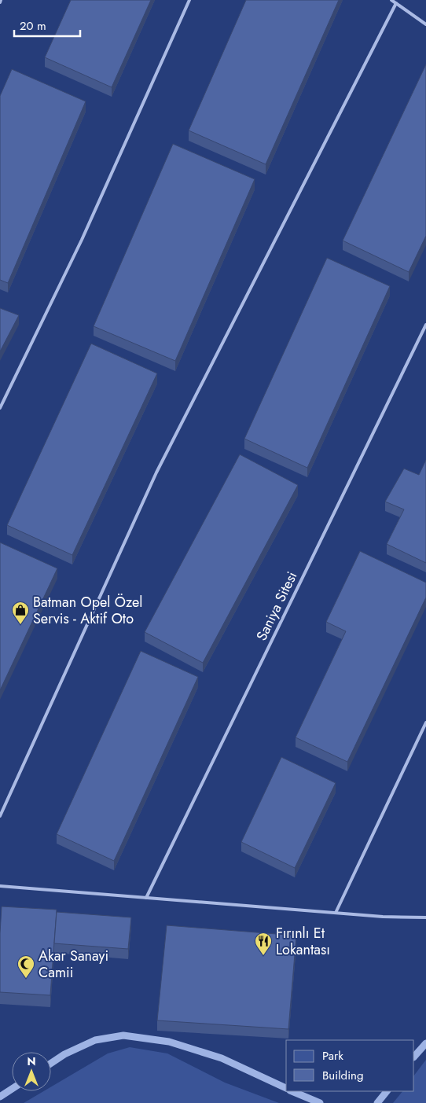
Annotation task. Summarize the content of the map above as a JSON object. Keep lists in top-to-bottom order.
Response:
{
  "streets": {
    "lane": ["Saniya Sitesi"]
  },
  "places": {
    "shop": ["Batman Opel Özel Servis - Aktif Oto"],
    "restaurant": ["Fırınlı Et Lokantası"],
    "mosque": ["Akar Sanayi Camii"]
  },
  "legend": ["Park", "Building"],
  "scale_bar": "20 m",
  "north": "top"
}
